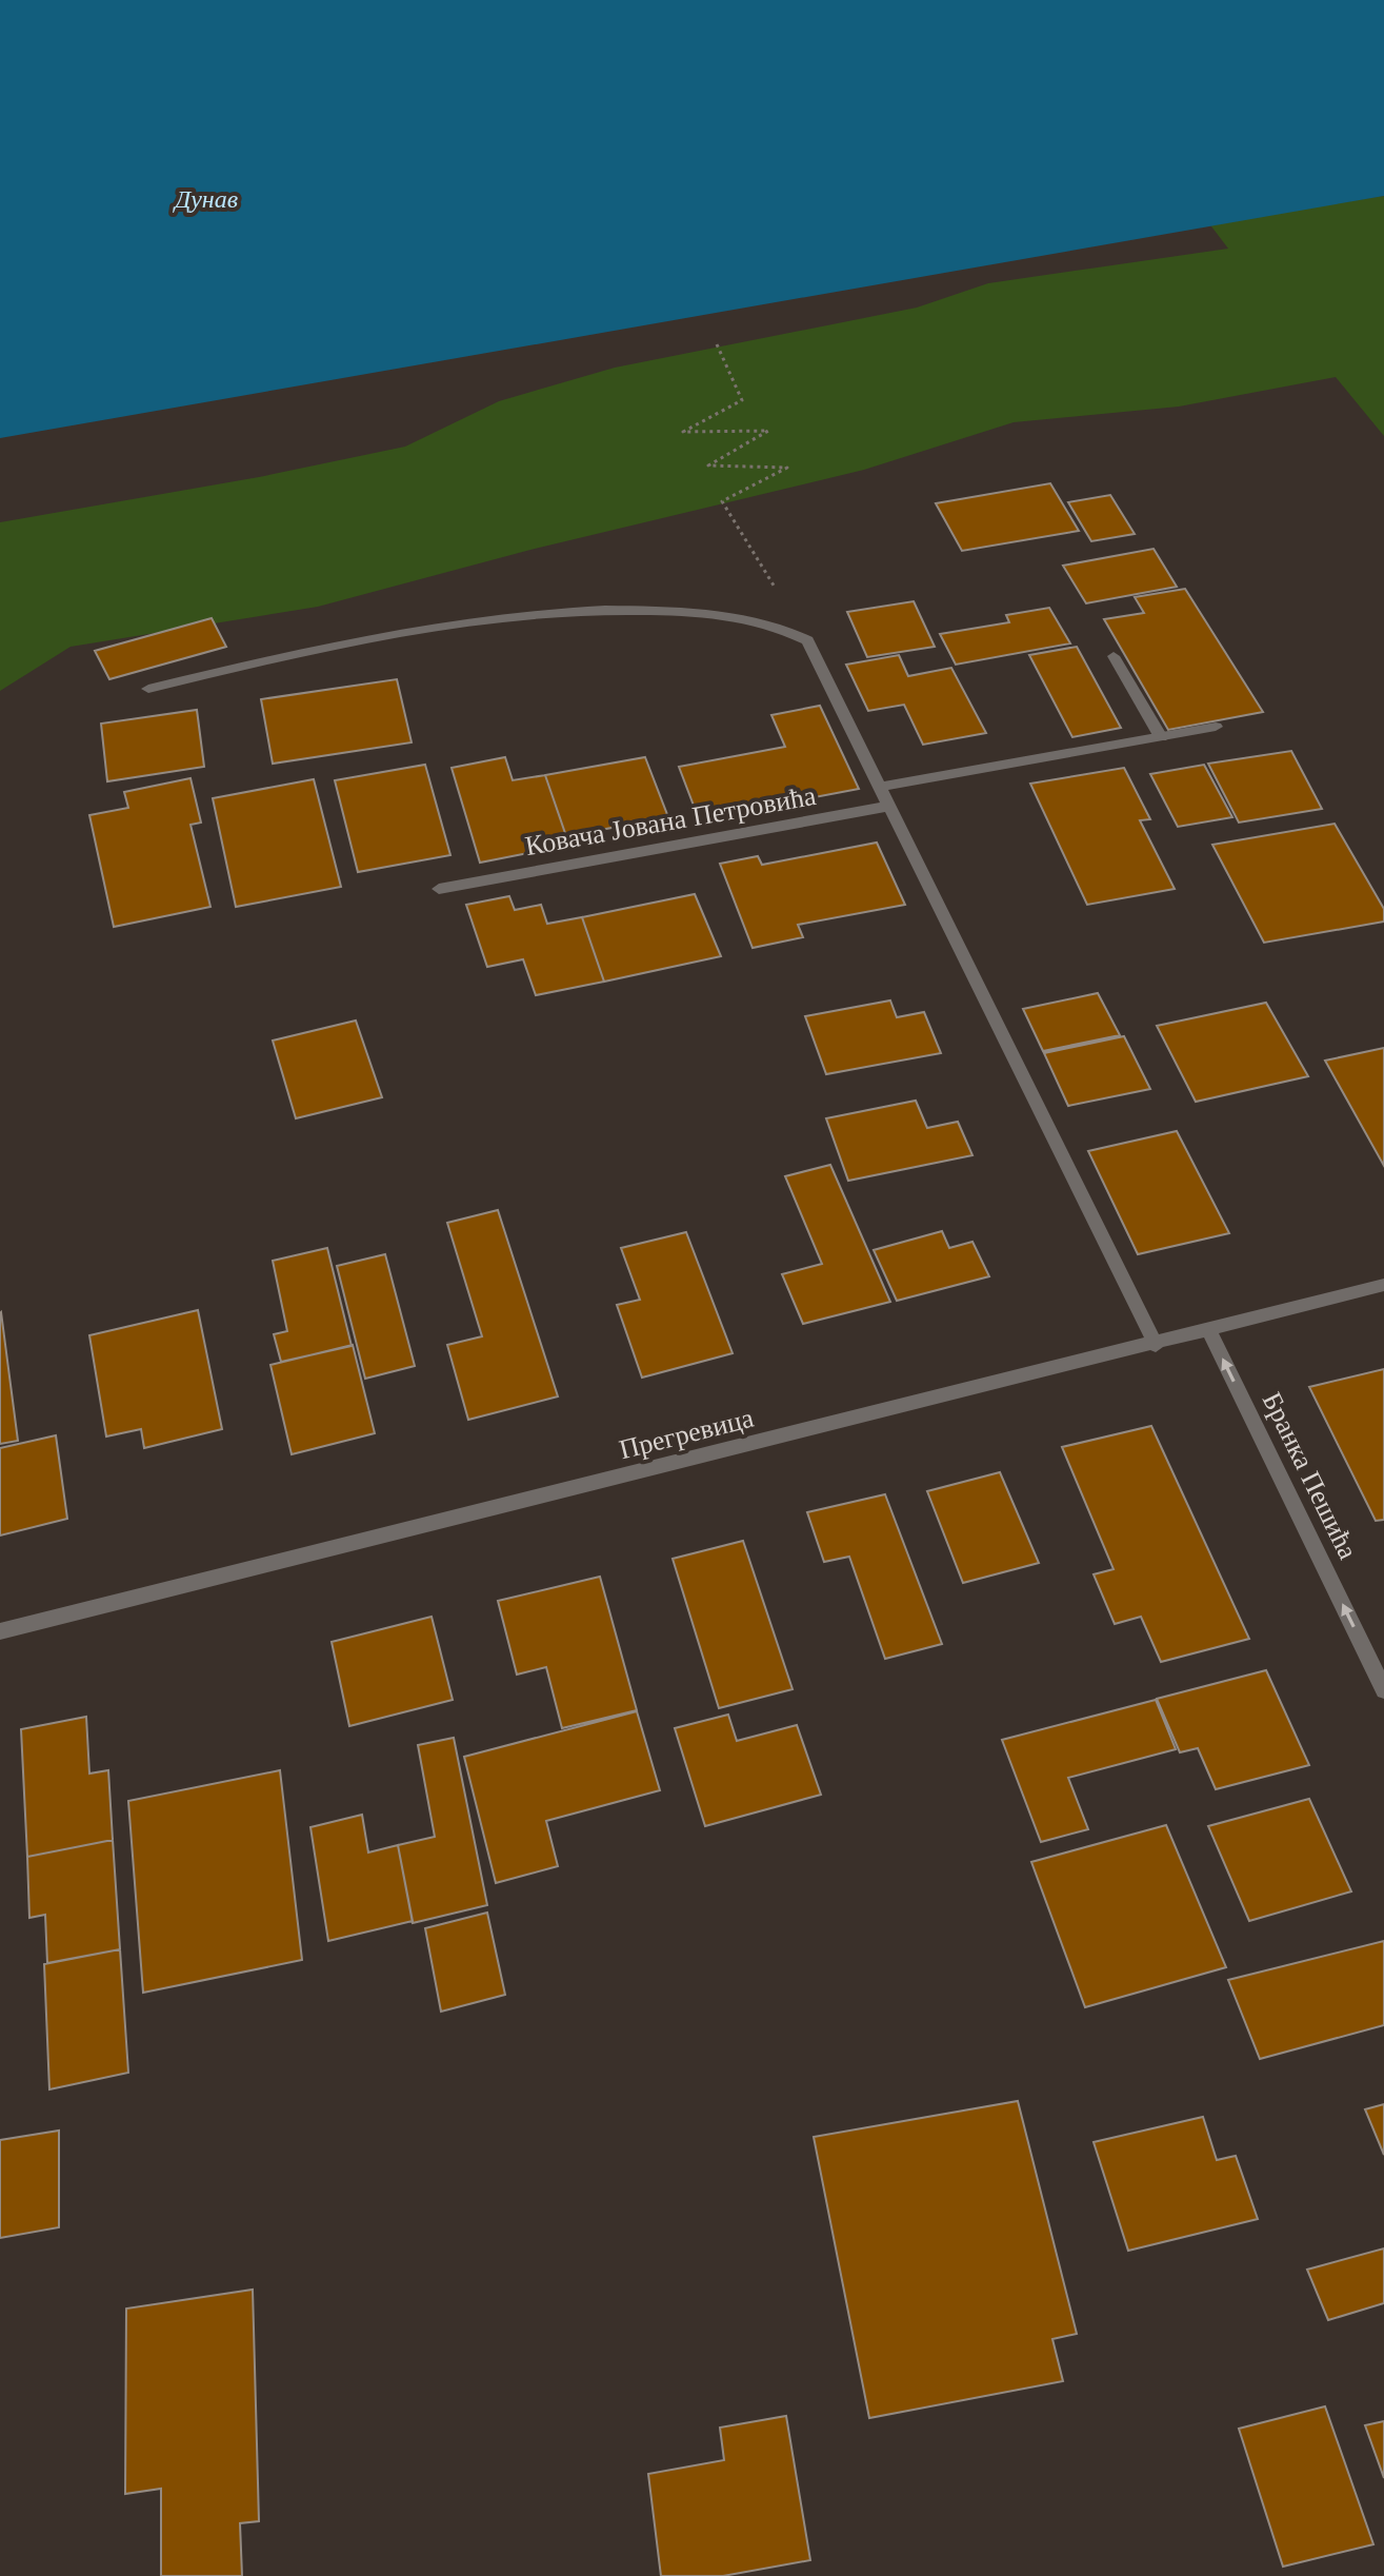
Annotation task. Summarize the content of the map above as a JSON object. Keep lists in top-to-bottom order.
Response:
{
  "streets": {
    "street": ["Ковача Јована Петровића", "Прегревица", "Бранка Пешића"]
  },
  "crossings": [
    ["Прегревица", "Бранка Пешића"]
  ],
  "one_way": ["Бранка Пешића"],
  "water": ["Дунав"]
}
